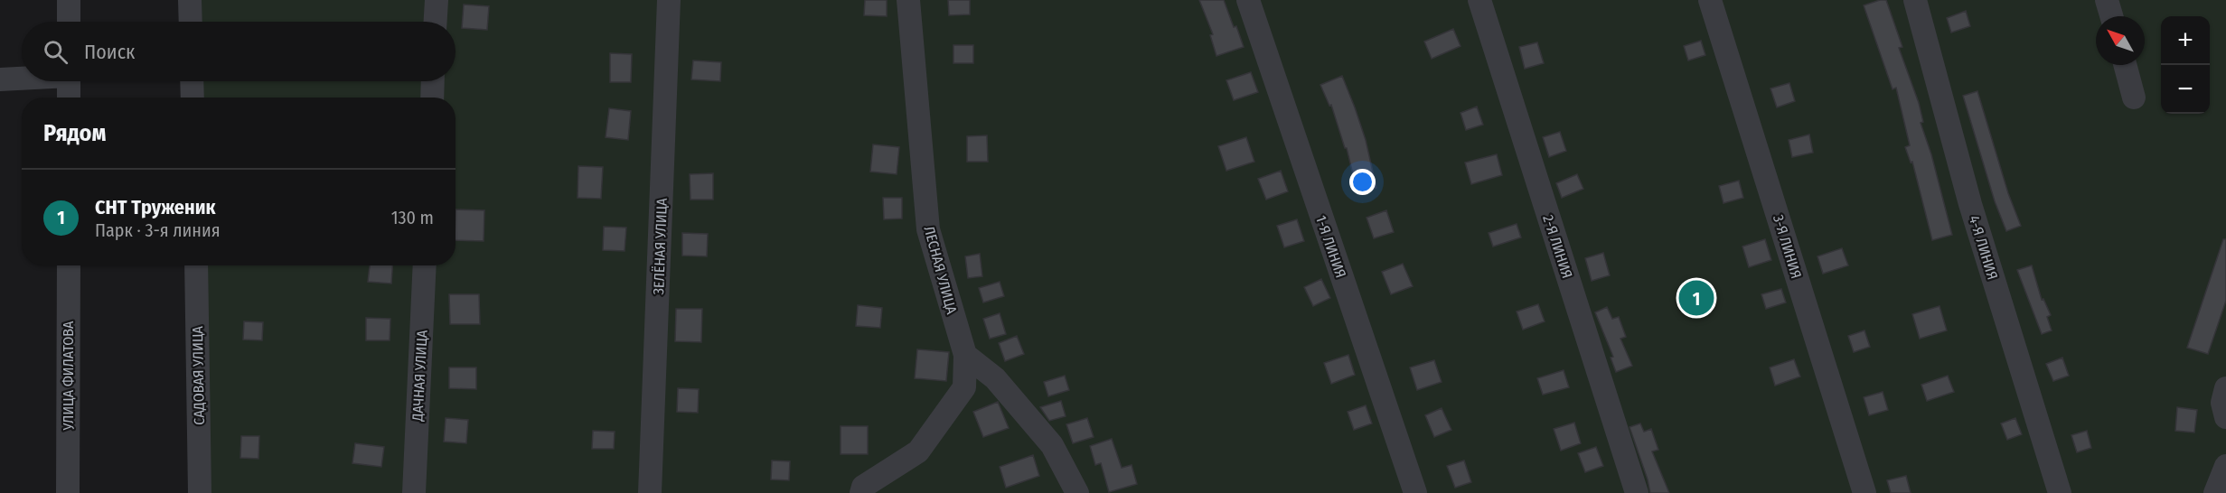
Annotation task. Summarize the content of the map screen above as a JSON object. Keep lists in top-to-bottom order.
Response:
{
  "streets": {
    "street": [
      "ЗЕЛЁНАЯ УЛИЦА",
      "1-Я ЛИНИЯ",
      "2-Я ЛИНИЯ",
      "3-Я ЛИНИЯ",
      "4-Я ЛИНИЯ",
      "ЛЕСНАЯ УЛИЦА",
      "УЛИЦА ФИЛАТОВА",
      "САДОВАЯ УЛИЦА",
      "ДАЧНАЯ УЛИЦА"
    ]
  },
  "north": "top left",
  "page": {
    "map_buttons": ["+", "−"],
    "search": "Поиск",
    "heading": "Рядом",
    "list": [
      {
        "mark": "1",
        "name": "СНТ Труженик",
        "note": "Парк · 3-я линия",
        "value": "130 m"
      }
    ],
    "pins": "1"
  }
}
